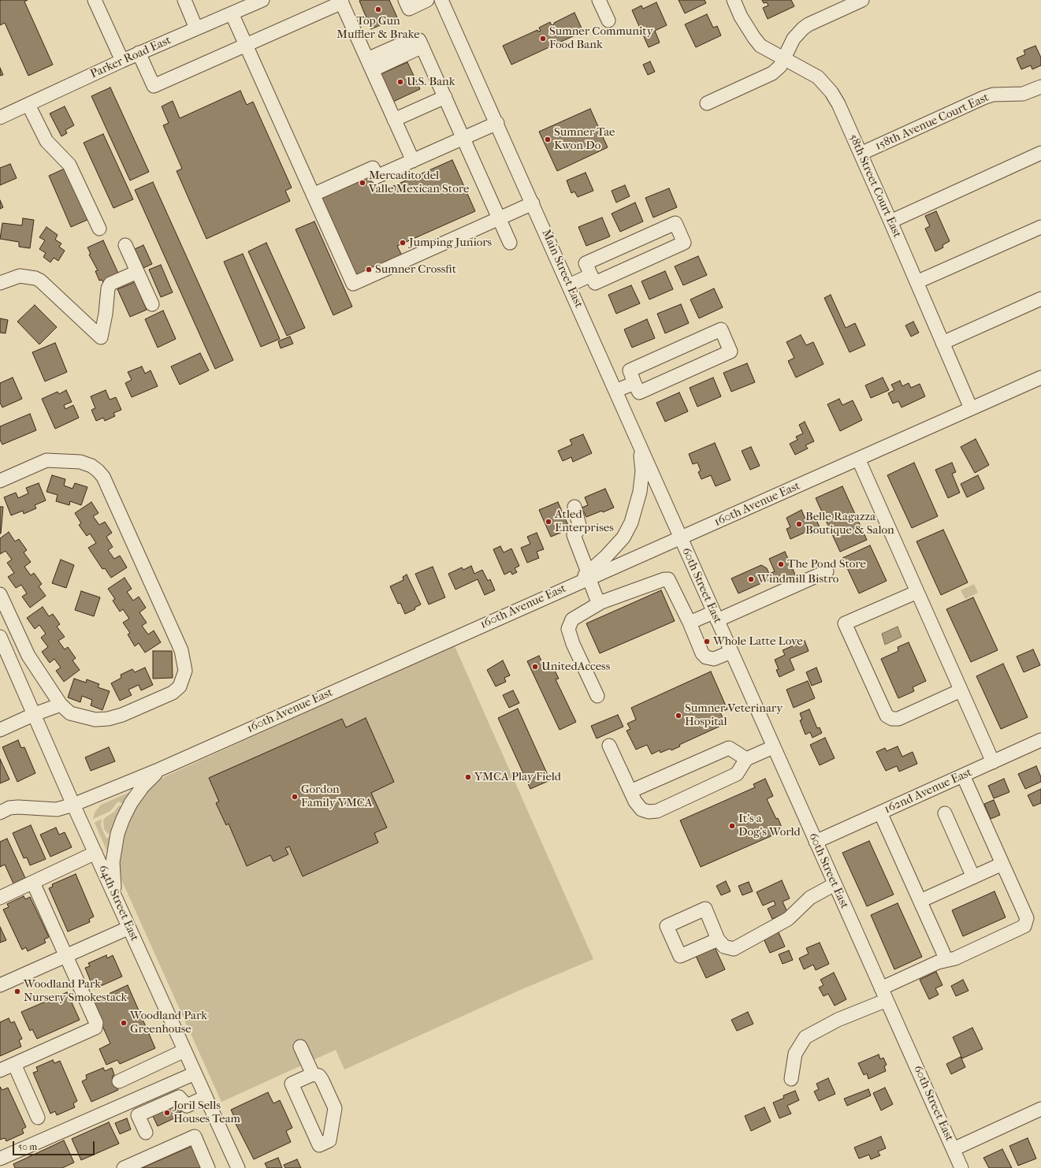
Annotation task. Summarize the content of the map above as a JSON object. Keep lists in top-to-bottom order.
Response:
{
  "streets": {
    "street": [
      "Parker Road East",
      "158th Avenue Court East",
      "58th Street Court East",
      "Main Street East",
      "160th Avenue East",
      "60th Street East",
      "162nd Avenue East",
      "64th Street East"
    ]
  },
  "crossings": [
    ["158th Avenue Court East", "58th Street Court East"],
    ["58th Street Court East", "160th Avenue East"],
    ["Main Street East", "160th Avenue East"],
    ["Main Street East", "60th Street East"],
    ["160th Avenue East", "60th Street East"],
    ["160th Avenue East", "64th Street East"],
    ["60th Street East", "162nd Avenue East"]
  ],
  "places": [
    "Top Gun Muffler & Brake",
    "Sumner Community Food Bank",
    "U.S. Bank",
    "Sumner Tae Kwon Do",
    "Mercadito del Valle Mexican Store",
    "Jumping Juniors",
    "Sumner Crossfit",
    "Atled Enterprises",
    "Belle Ragazza Boutique & Salon",
    "The Pond Store",
    "Windmill Bistro",
    "Whole Latte Love",
    "UnitedAccess",
    "Sumner Veterinary Hospital",
    "YMCA Play Field",
    "Gordon Family YMCA",
    "It's a Dog's World",
    "Woodland Park Nursery Smokestack",
    "Woodland Park Greenhouse",
    "Joril Sells Houses Team"
  ],
  "scale_bar": "50 m"
}
